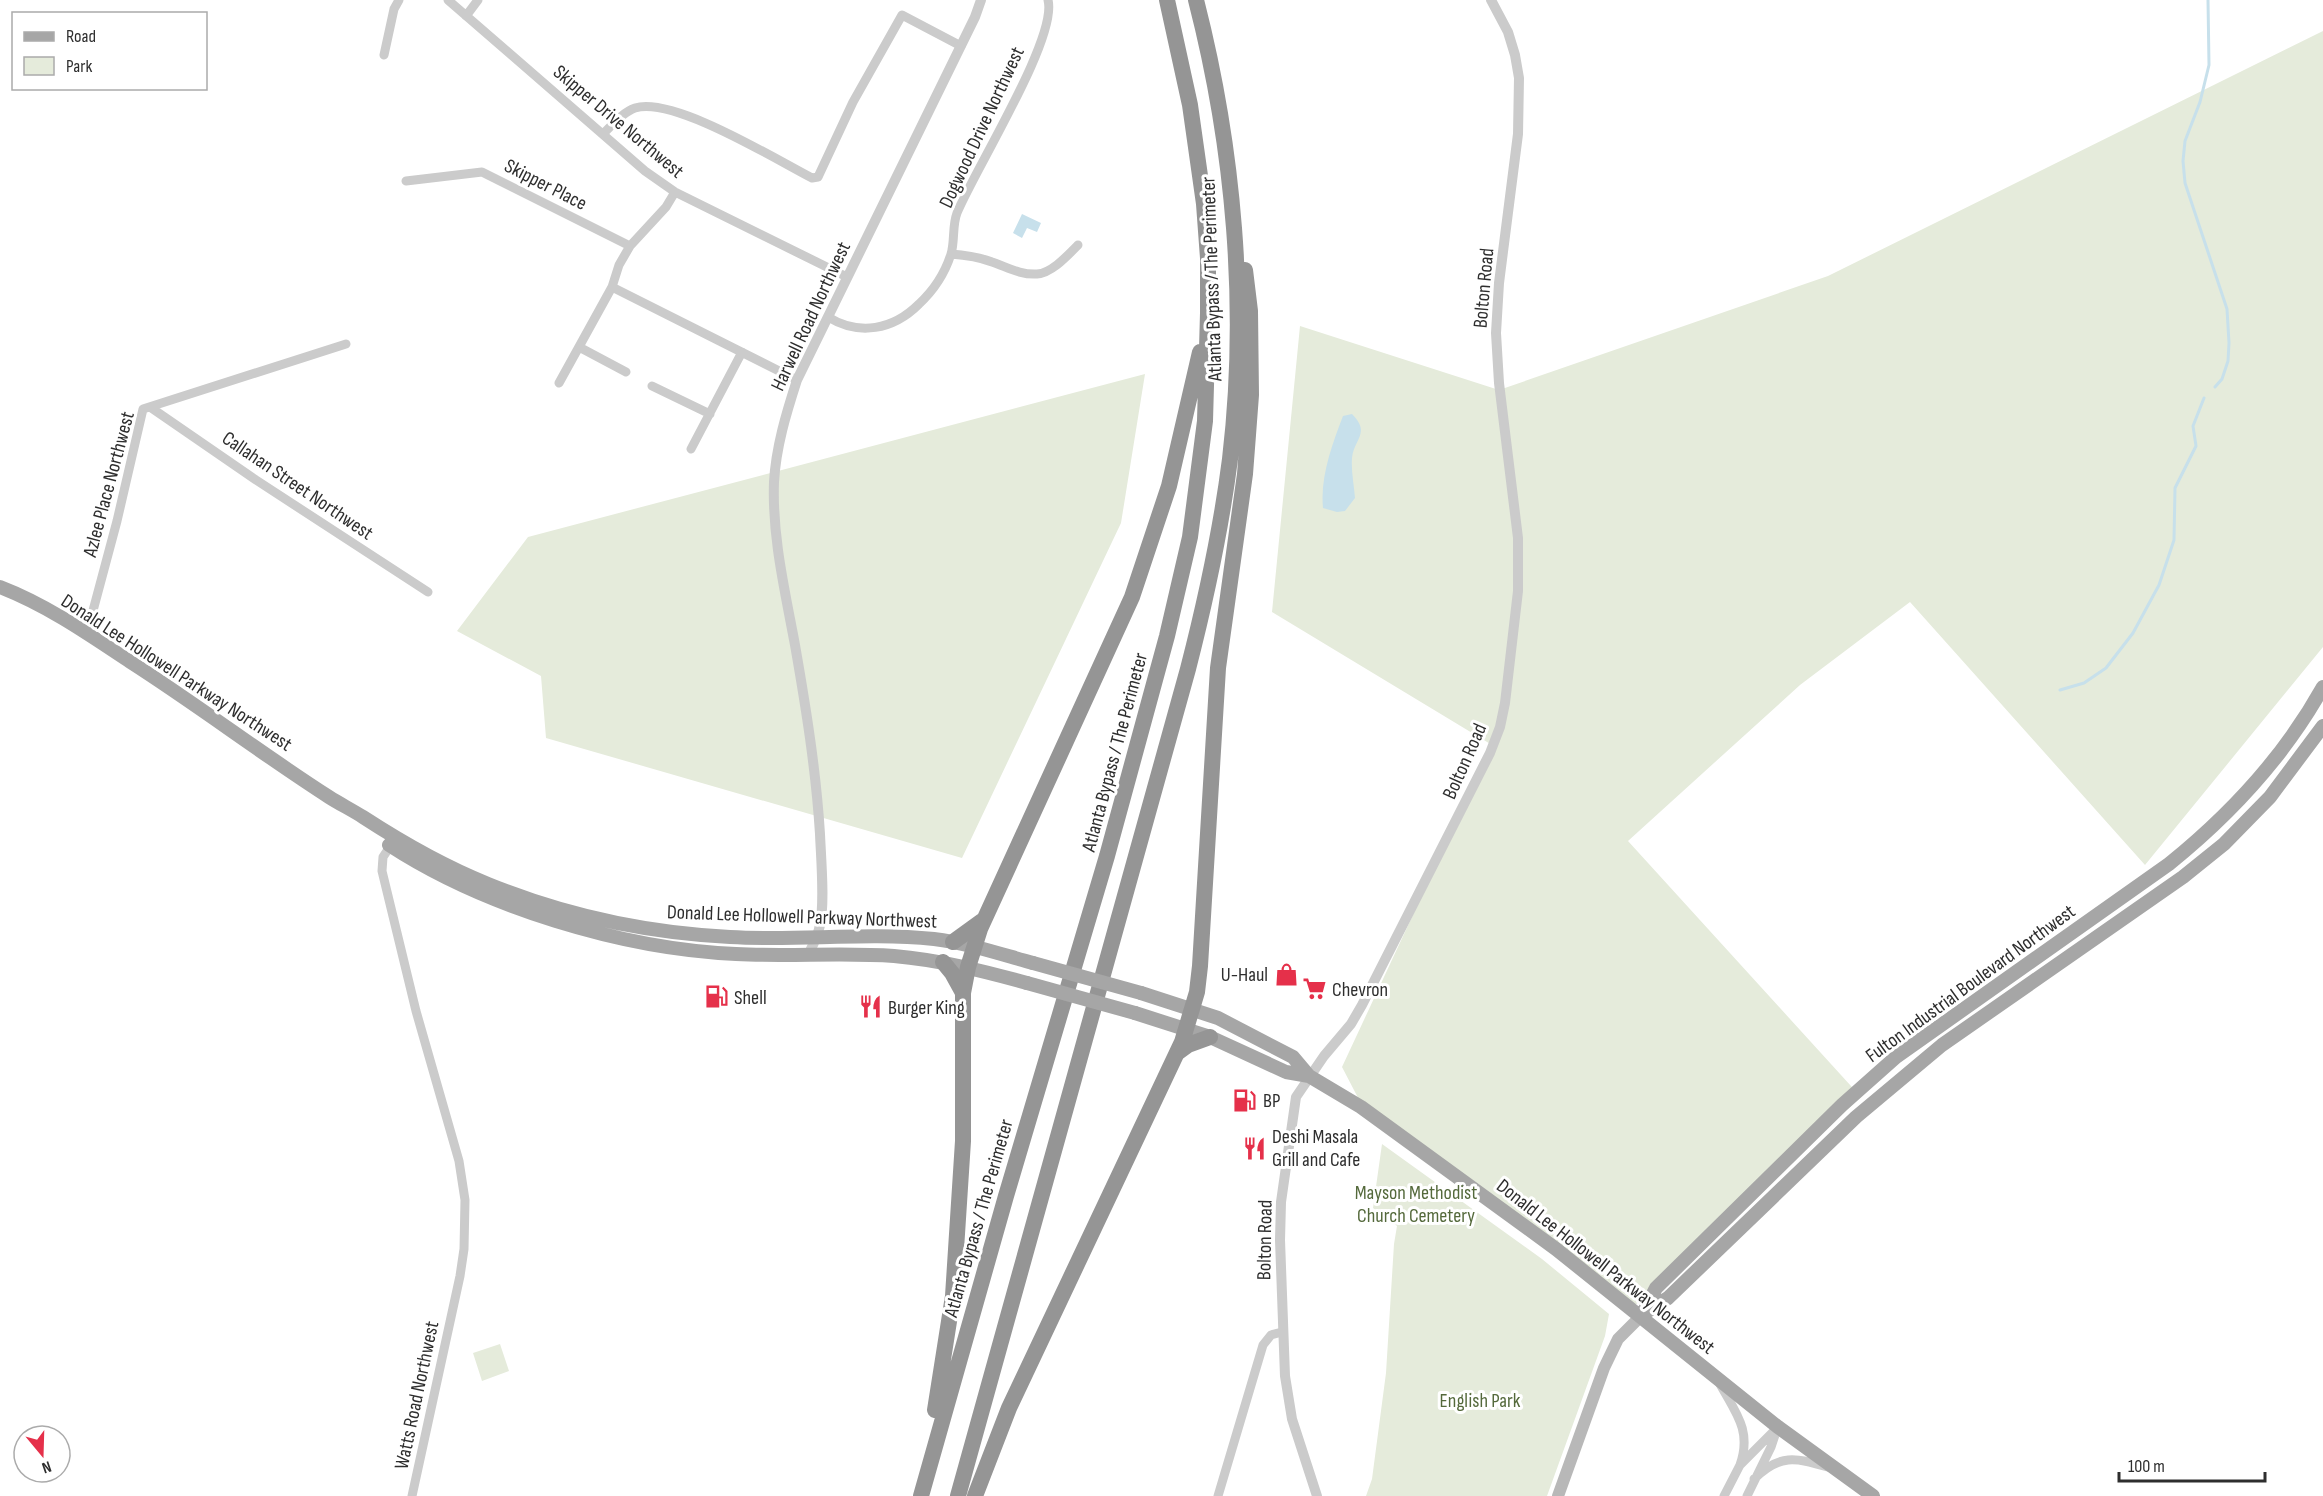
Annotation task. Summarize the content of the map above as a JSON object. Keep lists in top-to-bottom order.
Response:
{
  "streets": {
    "highway": ["Atlanta Bypass / The Perimeter"],
    "main road": ["Donald Lee Hollowell Parkway Northwest", "Fulton Industrial Boulevard Northwest"],
    "street": [
      "Skipper Drive Northwest",
      "Dogwood Drive Northwest",
      "Skipper Place",
      "Bolton Road",
      "Harwell Road Northwest",
      "Azlee Place Northwest",
      "Callahan Street Northwest",
      "Watts Road Northwest"
    ]
  },
  "crossings": [
    ["Skipper Drive Northwest", "Harwell Road Northwest"],
    ["Dogwood Drive Northwest", "Harwell Road Northwest"],
    ["Bolton Road", "Donald Lee Hollowell Parkway Northwest"],
    ["Harwell Road Northwest", "Donald Lee Hollowell Parkway Northwest"],
    ["Azlee Place Northwest", "Callahan Street Northwest"],
    ["Azlee Place Northwest", "Donald Lee Hollowell Parkway Northwest"],
    ["Donald Lee Hollowell Parkway Northwest", "Fulton Industrial Boulevard Northwest"],
    ["Donald Lee Hollowell Parkway Northwest", "Watts Road Northwest"]
  ],
  "parks": ["Mayson Methodist Church Cemetery", "English Park"],
  "places": {
    "shop": ["U-Haul"],
    "supermarket": ["Chevron"],
    "fuel station": ["Shell", "BP"],
    "restaurant": ["Burger King", "Deshi Masala Grill and Cafe"]
  },
  "legend": ["Road", "Park"],
  "scale_bar": "100 m",
  "north": "bottom"
}
